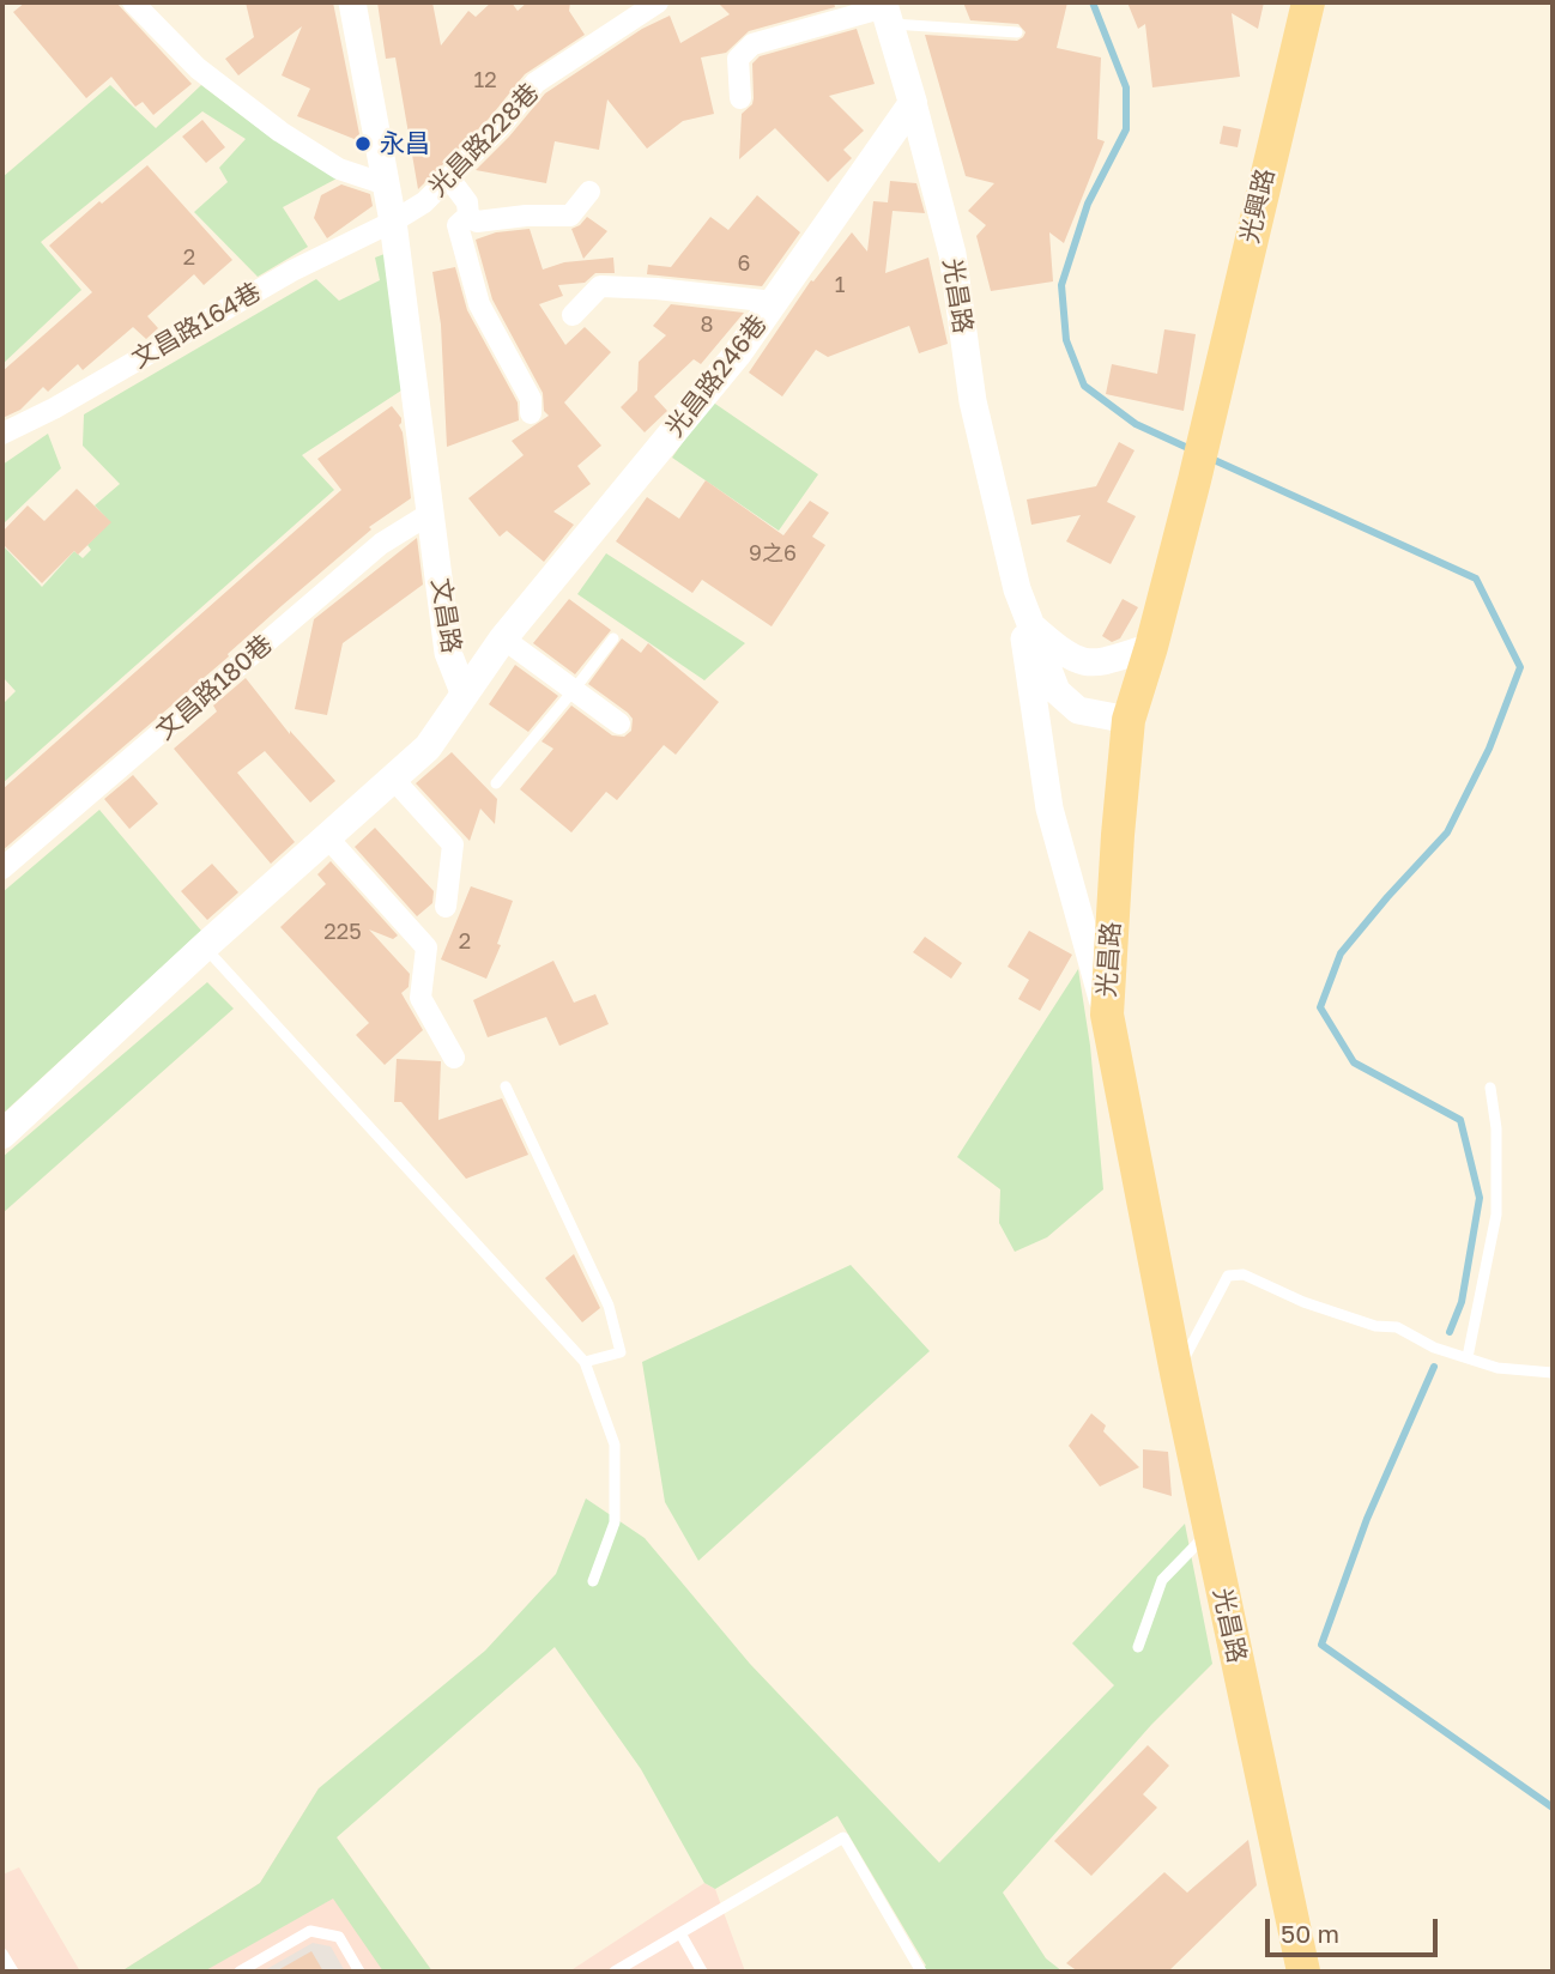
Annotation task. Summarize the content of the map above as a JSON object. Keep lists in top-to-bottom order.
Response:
{
  "streets": {
    "main road": ["光興路", "光昌路", "光昌路246巷"],
    "street": [
      "光昌路228巷",
      "文昌路164巷",
      "文昌路",
      "文昌路180巷"
    ]
  },
  "crossings": [
    ["光昌路228巷", "文昌路164巷"],
    ["光昌路228巷", "文昌路"],
    ["光昌路", "光昌路246巷"],
    ["文昌路164巷", "文昌路"],
    ["光昌路246巷", "文昌路"],
    ["文昌路", "文昌路180巷"]
  ],
  "places": ["永昌"],
  "house_numbers": [
    "12",
    "2",
    "6",
    "1",
    "8",
    "9之6",
    "225",
    "2"
  ],
  "scale_bar": "50 m"
}
